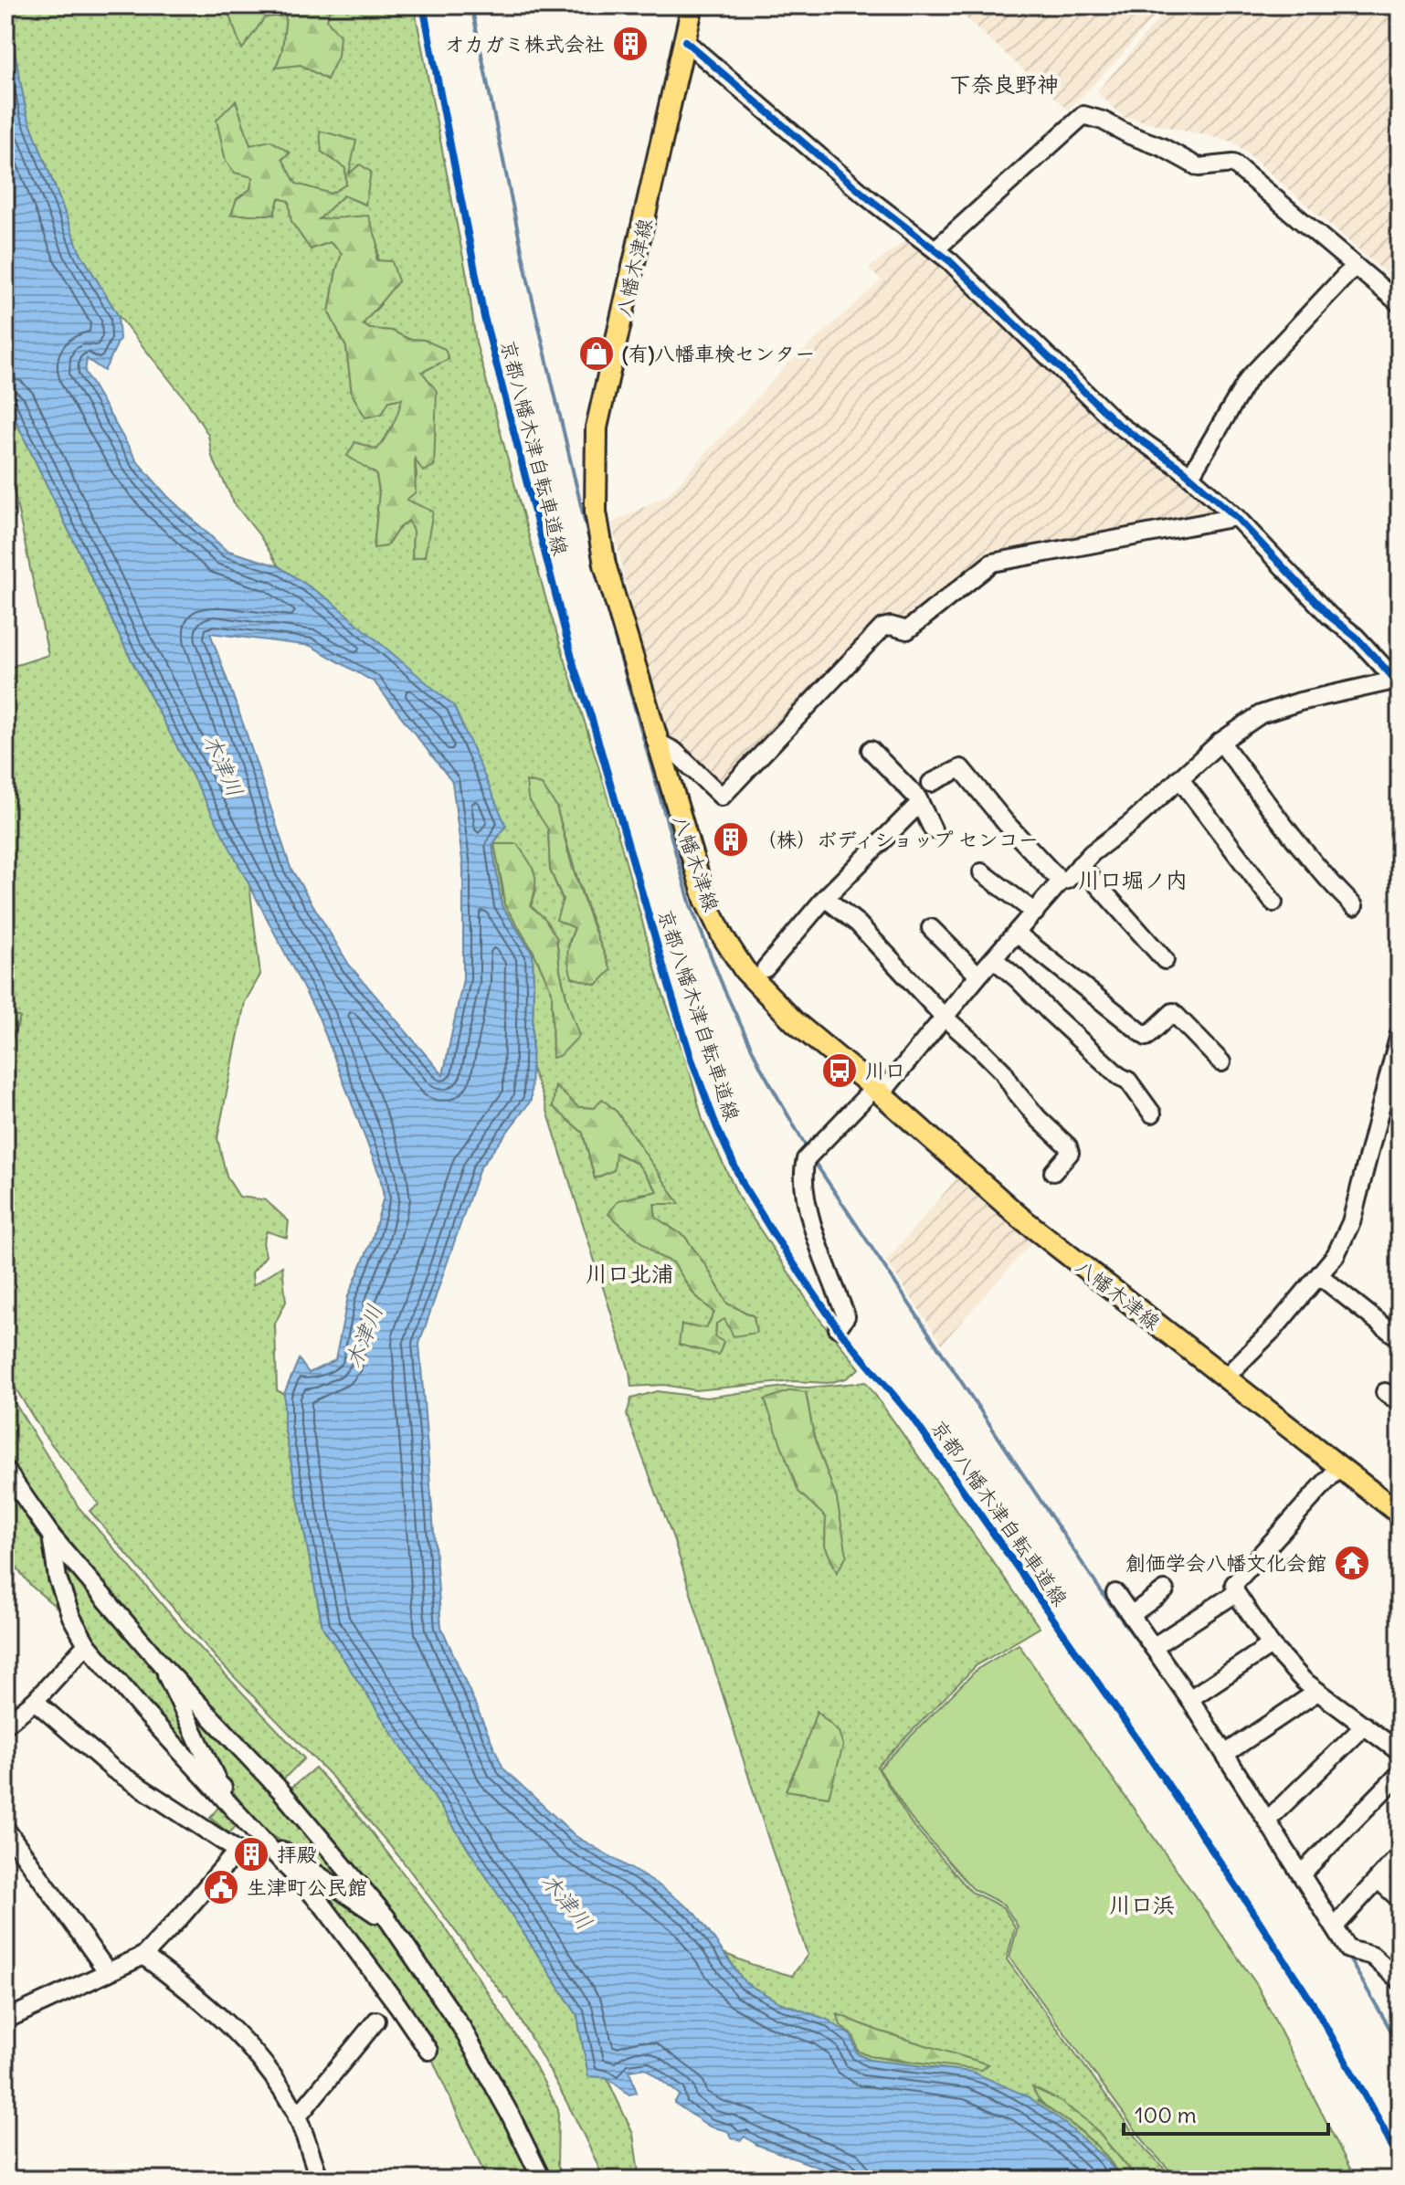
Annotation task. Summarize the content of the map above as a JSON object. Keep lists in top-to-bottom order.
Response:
{
  "streets": {
    "main road": ["八幡木津線"],
    "cycle path": ["京都八幡木津自転車道線"]
  },
  "districts": [
    "下奈良野神",
    "川口堀ノ内",
    "川口北浦",
    "川口浜"
  ],
  "water": ["木津川"],
  "places": {
    "building": ["オカガミ株式会社", "（株）ボディショップ センコー", "拝殿"],
    "shop": ["(有)八幡車検センター"],
    "bus stop": ["川口"],
    "temple": ["創価学会八幡文化会館"],
    "public building": ["生津町公民館"]
  },
  "scale_bar": "100 m"
}
